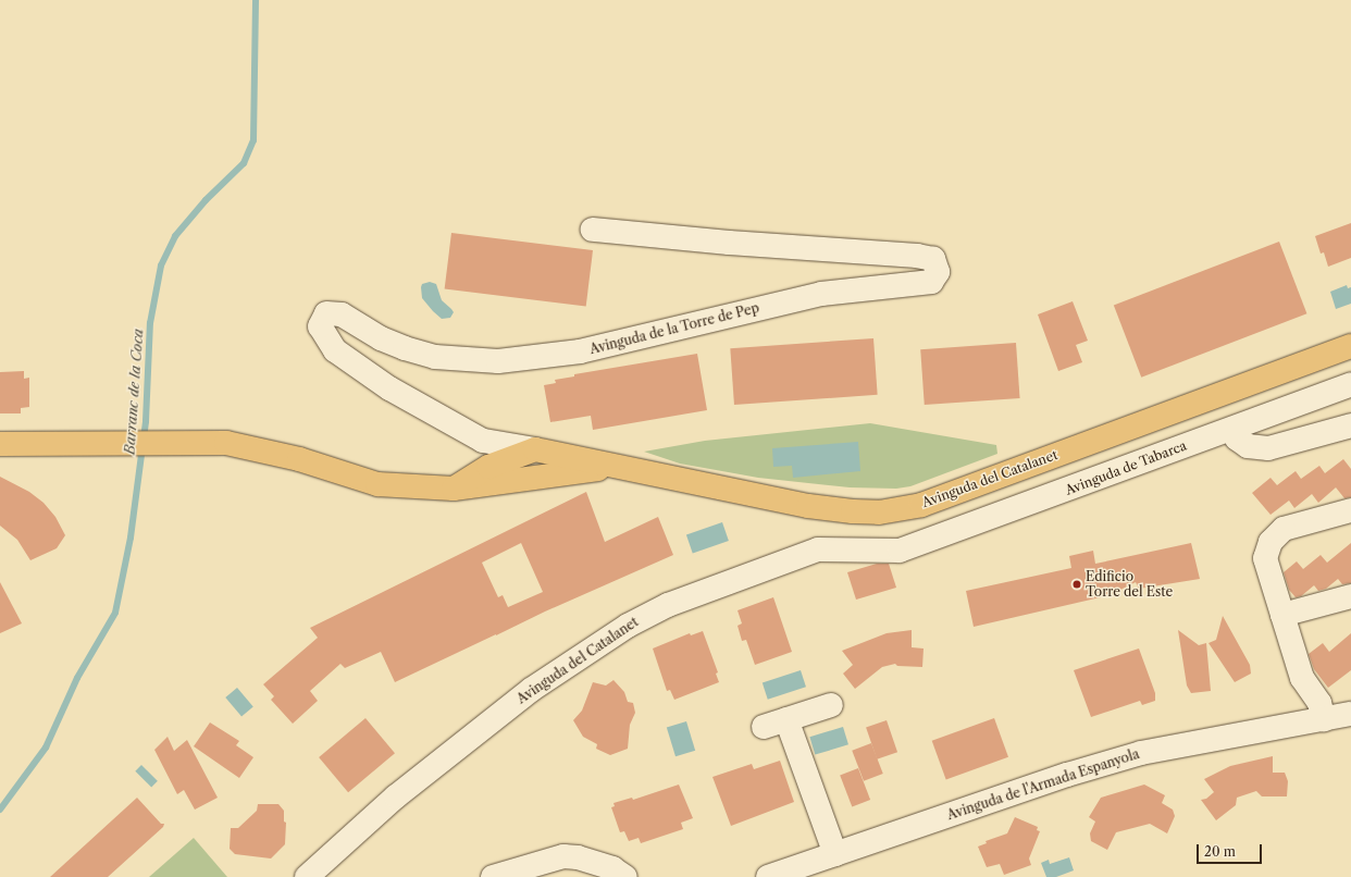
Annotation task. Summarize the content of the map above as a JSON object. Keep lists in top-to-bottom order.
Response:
{
  "streets": {
    "main road": ["Avinguda del Catalanet"],
    "street": ["Avinguda de la Torre de Pep", "Avinguda de Tabarca", "Avinguda de l'Armada Espanyola"]
  },
  "crossings": [
    ["Avinguda de la Torre de Pep", "Avinguda del Catalanet"],
    ["Avinguda de Tabarca", "Avinguda del Catalanet"]
  ],
  "water": ["Barranc de la Coca"],
  "places": ["Edificio Torre del Este"],
  "scale_bar": "20 m"
}
